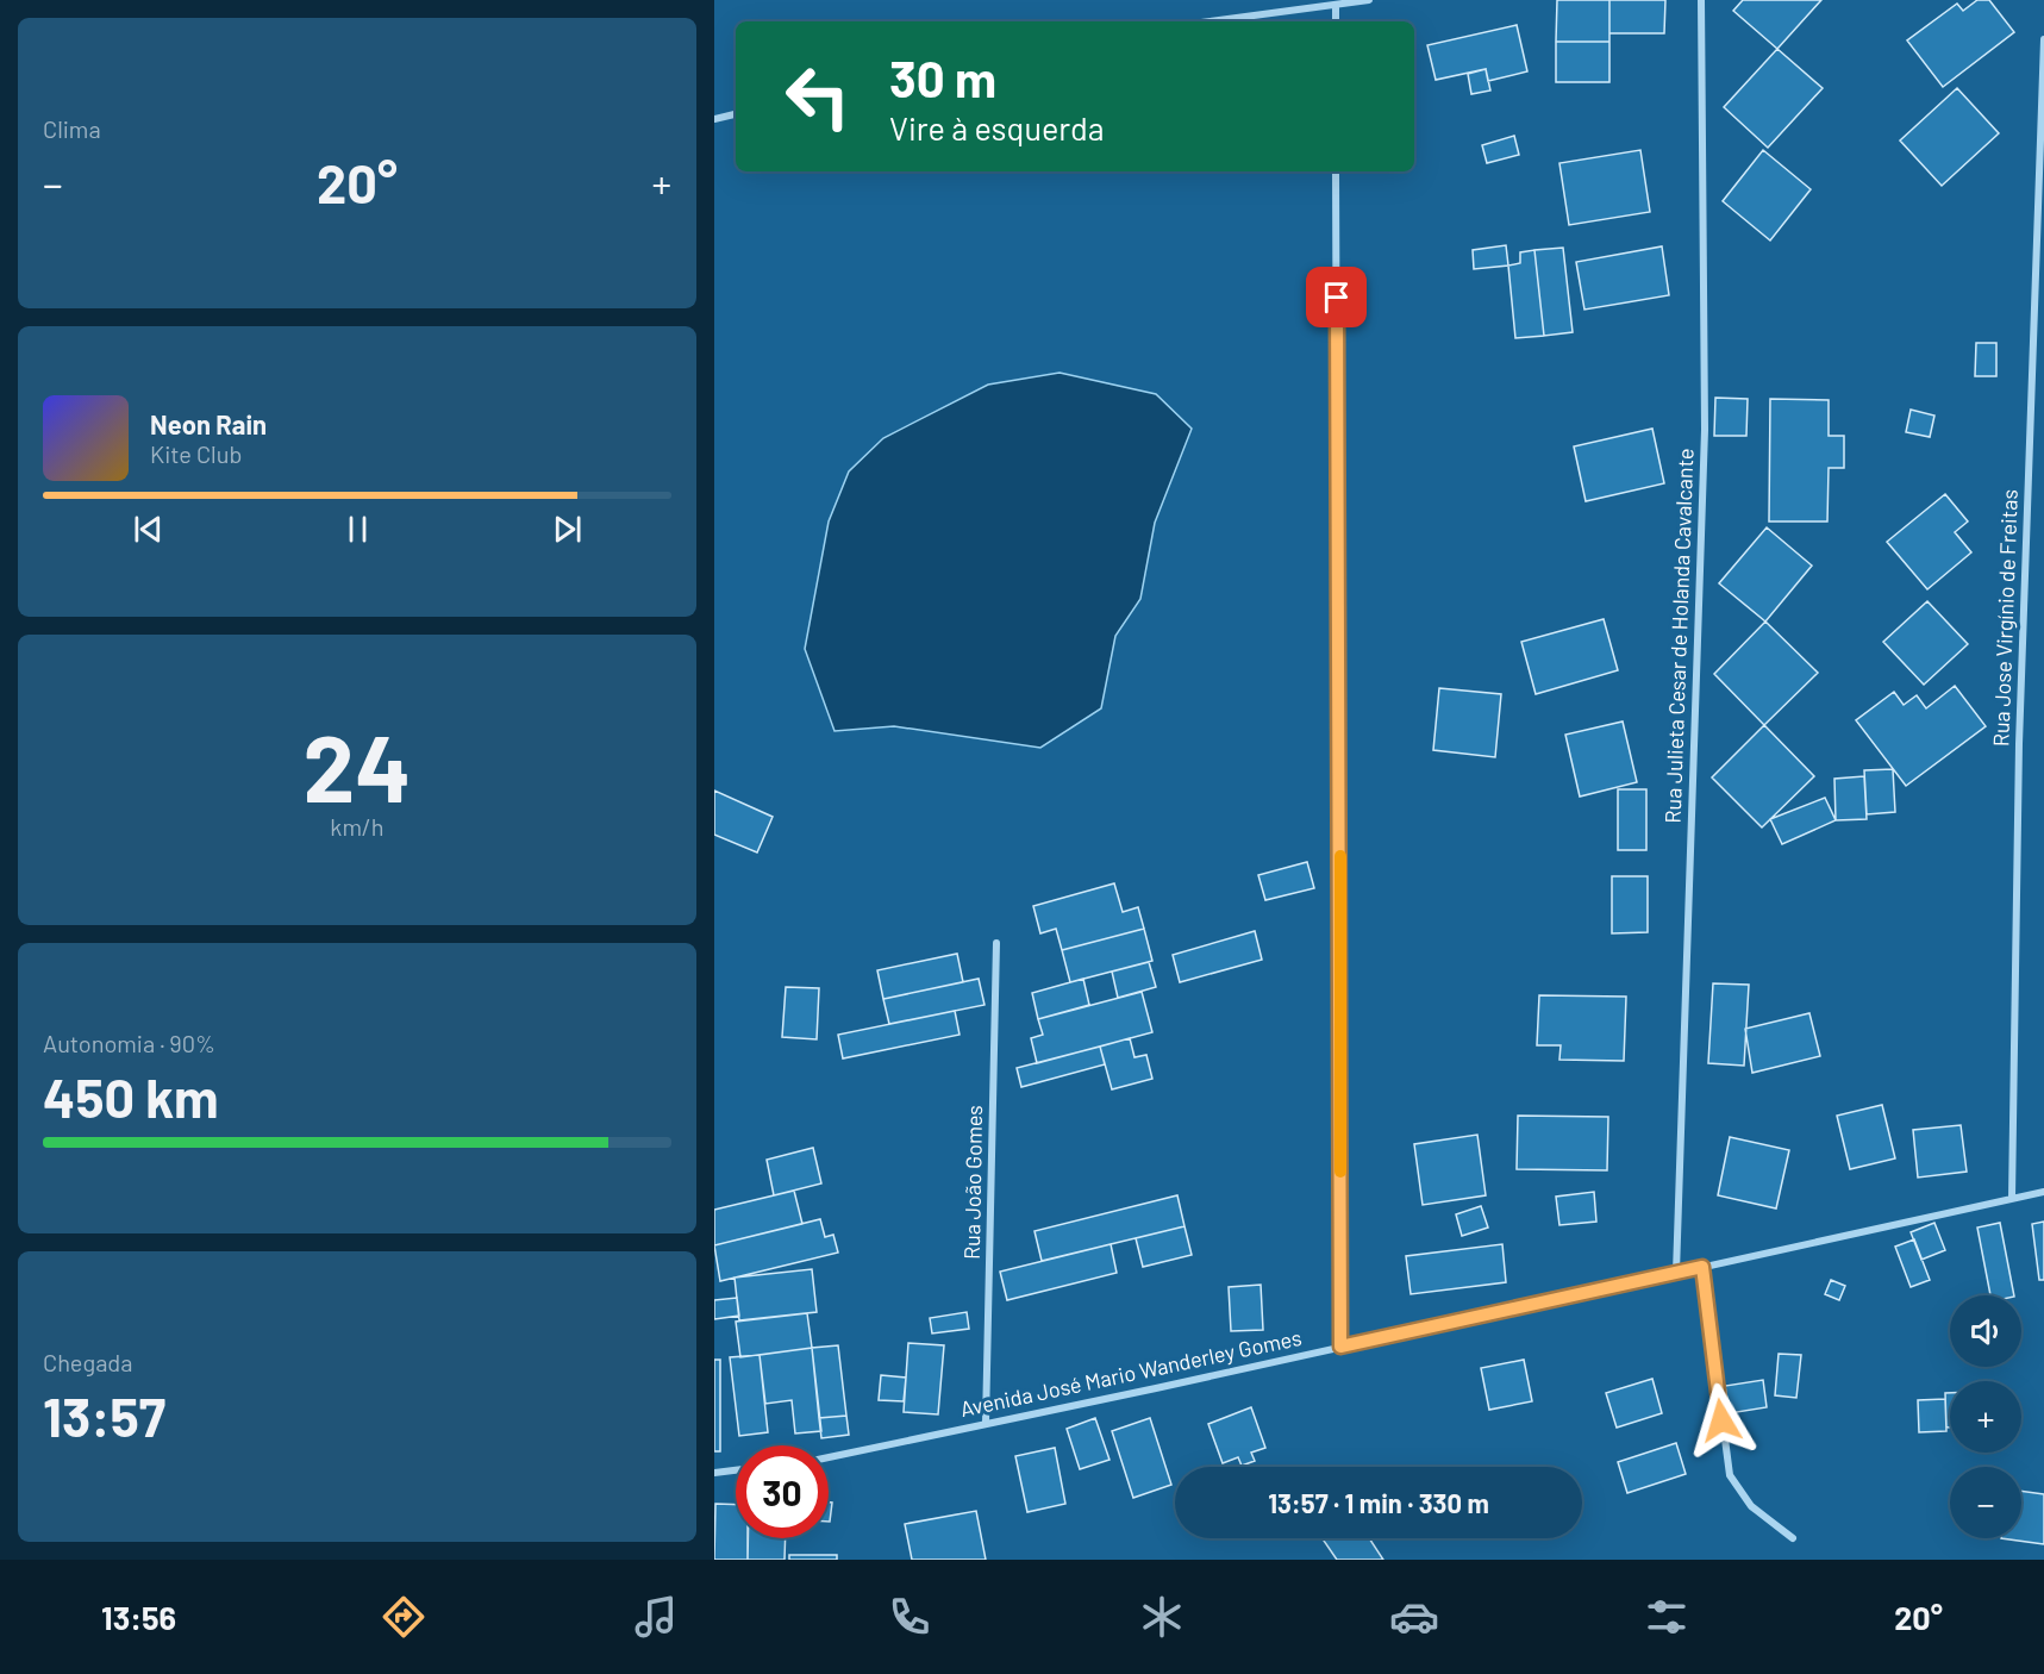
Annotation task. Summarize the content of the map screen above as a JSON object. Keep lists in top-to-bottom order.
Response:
{
  "streets": {
    "street": [
      "Rua Jose Virgínio de Freitas",
      "Rua Julieta Cesar de Holanda Cavalcante",
      "Rua João Gomes",
      "Avenida José Mario Wanderley Gomes"
    ]
  },
  "crossings": [
    ["Rua Jose Virgínio de Freitas", "Avenida José Mario Wanderley Gomes"],
    ["Rua Julieta Cesar de Holanda Cavalcante", "Avenida José Mario Wanderley Gomes"],
    ["Rua João Gomes", "Avenida José Mario Wanderley Gomes"]
  ],
  "page": {
    "tile": [
      "Clima",
      ["24", "km/h"],
      ["Autonomia · 90%", "450 km"],
      ["Chegada", "13:57"]
    ],
    "turn": ["30 m", "Vire à esquerda"],
    "heat": ["−", "20°", "+"],
    "song": ["Neon Rain", "Kite Club"],
    "map_buttons": ["+", "−"],
    "limit": "30",
    "trip": "13:57 · 1 min · 330 m",
    "tabs": ["13:56", "20°"]
  }
}
